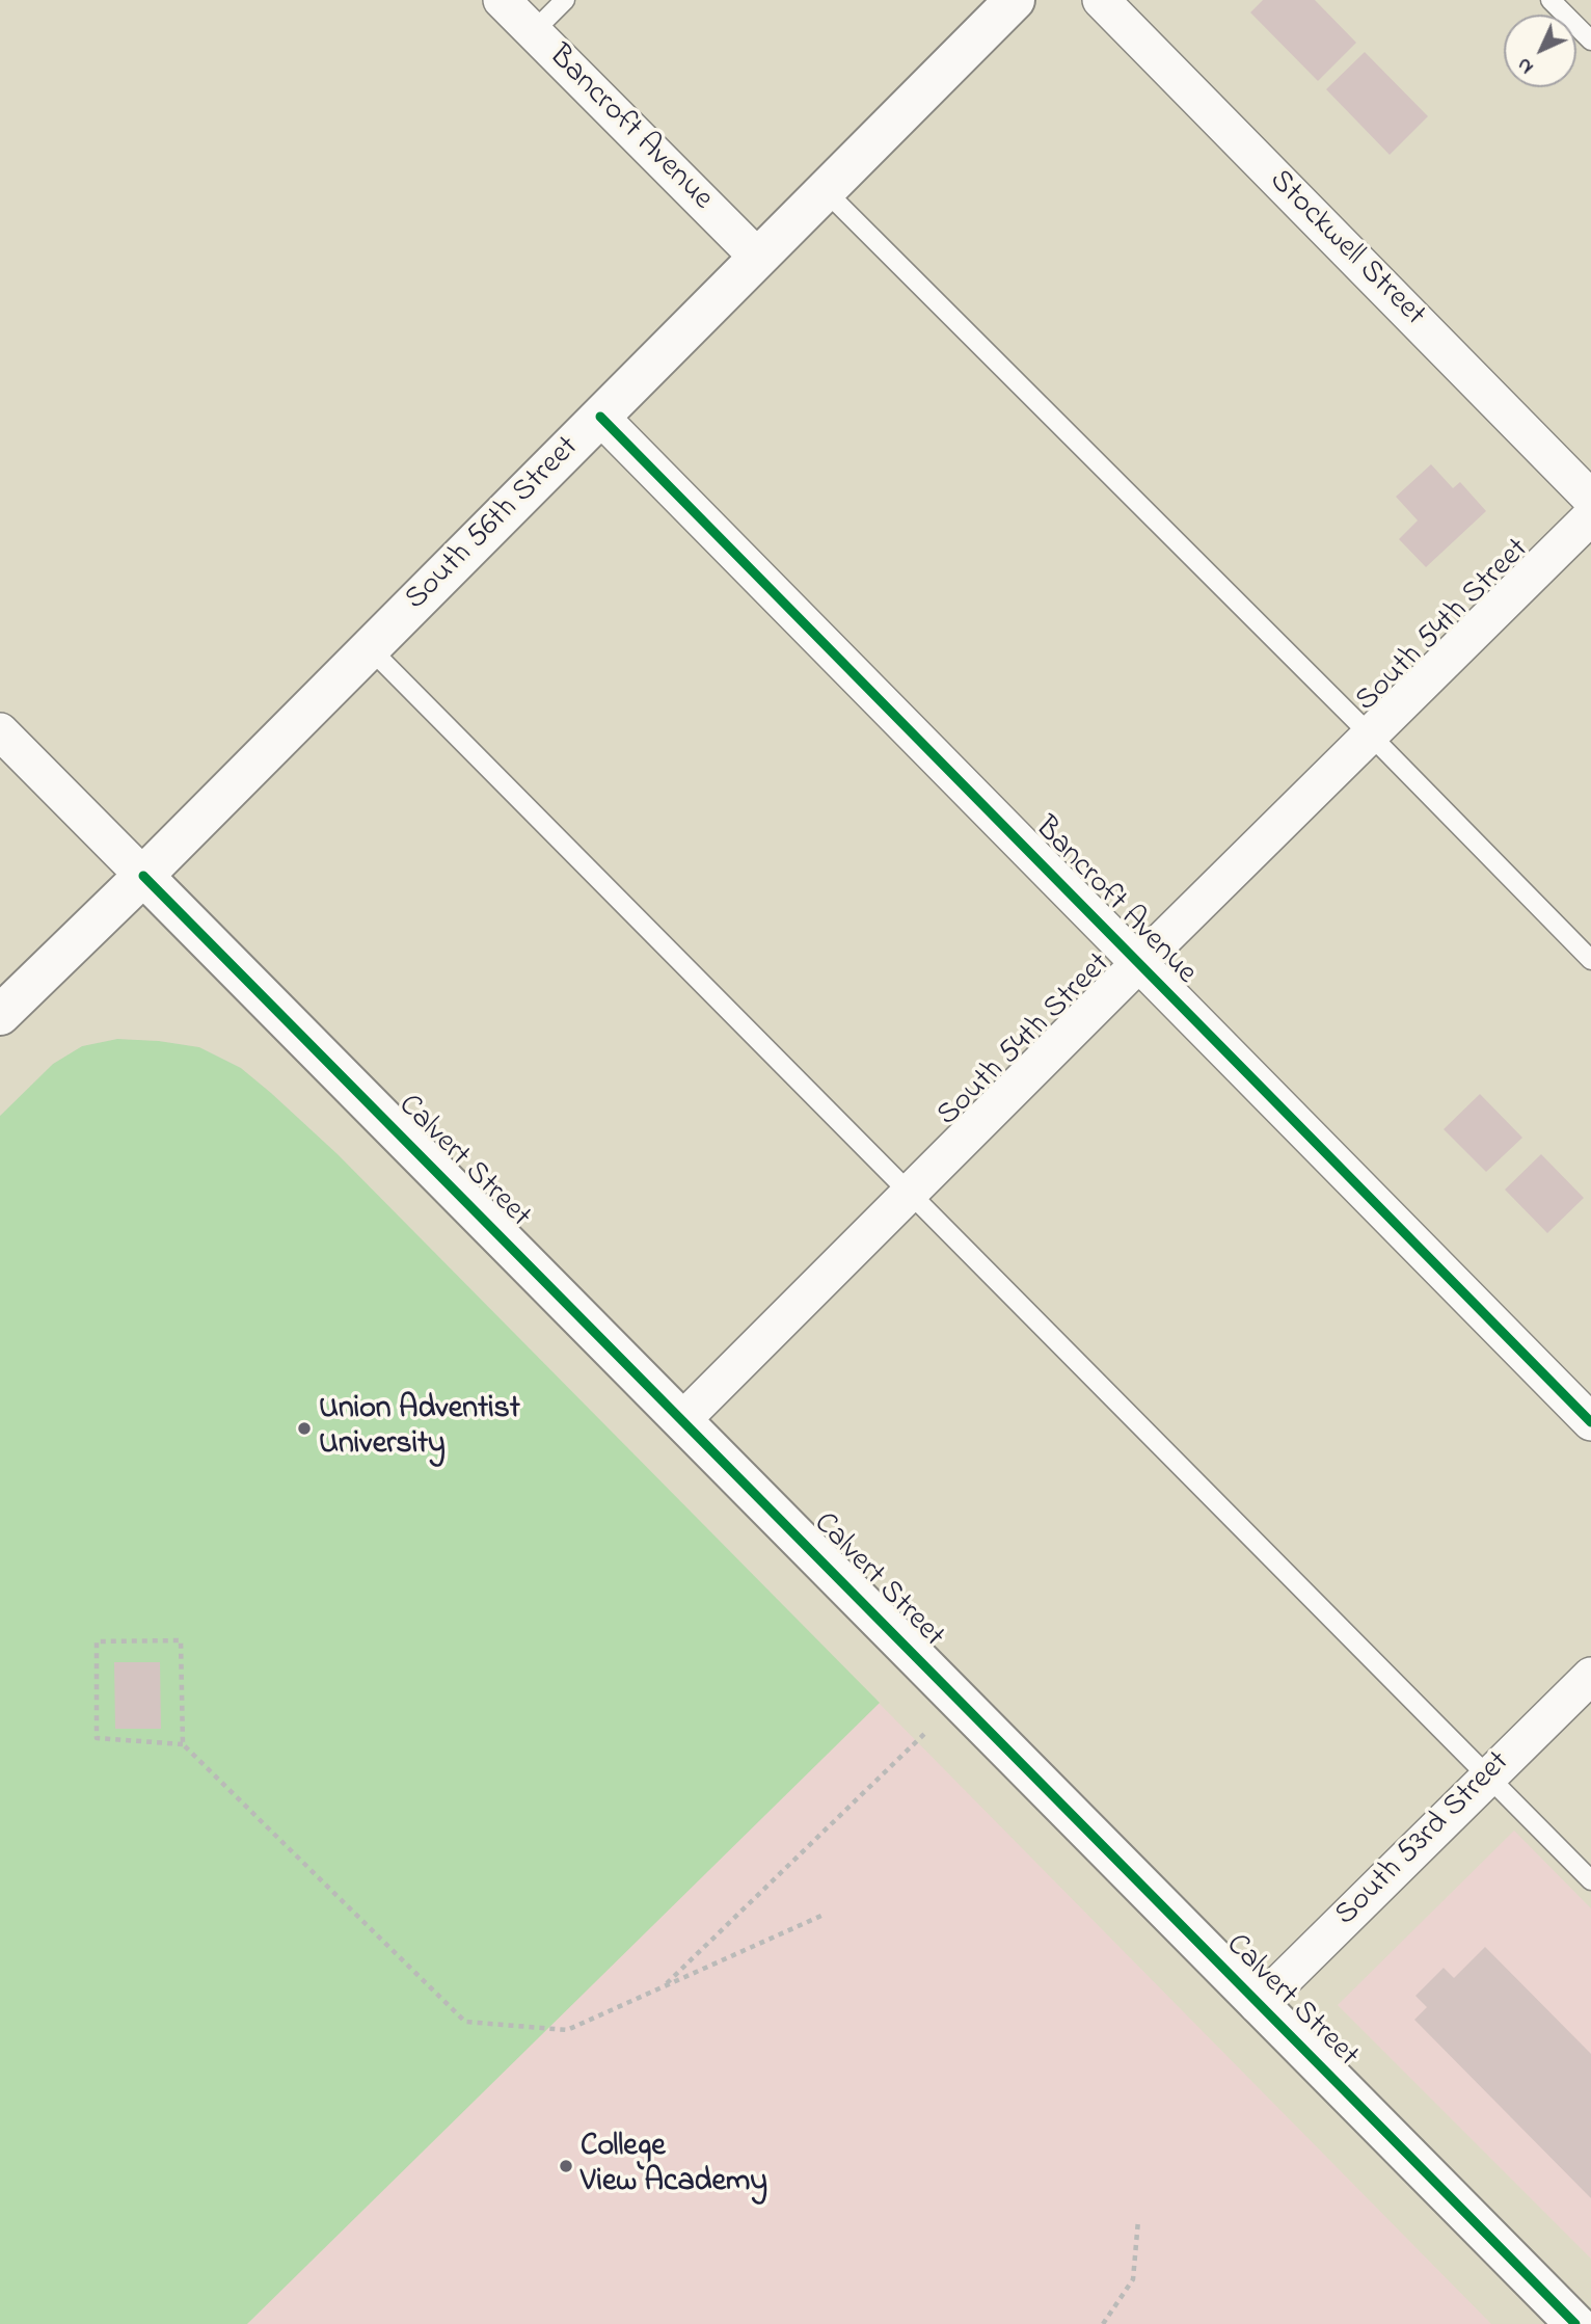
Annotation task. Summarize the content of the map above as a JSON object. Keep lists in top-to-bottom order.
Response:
{
  "streets": {
    "street": [
      "Bancroft Avenue",
      "Stockwell Street",
      "South 56th Street",
      "South 54th Street",
      "Calvert Street",
      "South 53rd Street"
    ]
  },
  "crossings": [
    ["Bancroft Avenue", "South 56th Street"],
    ["Bancroft Avenue", "South 54th Street"],
    ["South 56th Street", "Calvert Street"],
    ["South 54th Street", "Calvert Street"],
    ["Calvert Street", "South 53rd Street"]
  ],
  "places": ["Union Adventist University", "College View Academy"],
  "north": "bottom left"
}
